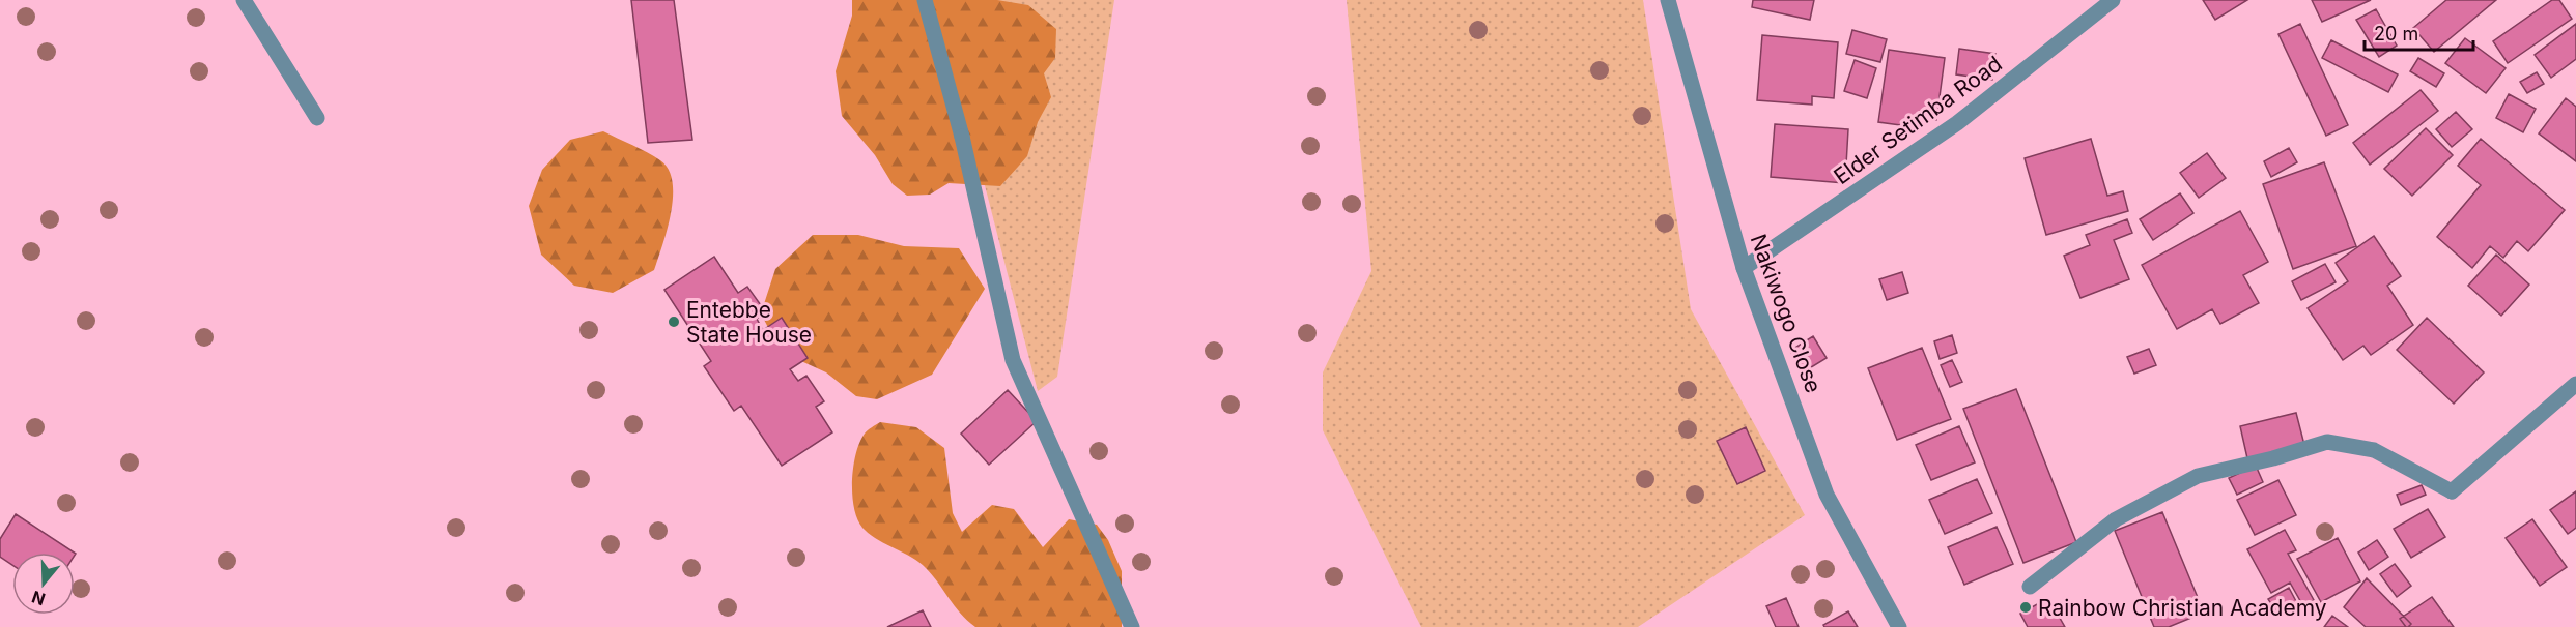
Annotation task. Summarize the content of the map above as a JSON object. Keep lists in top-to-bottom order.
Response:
{
  "streets": {
    "street": ["Elder Setimba Road", "Nakiwogo Close"]
  },
  "crossings": [
    ["Elder Setimba Road", "Nakiwogo Close"]
  ],
  "places": ["Entebbe State House", "Rainbow Christian Academy"],
  "scale_bar": "20 m",
  "north": "bottom"
}
